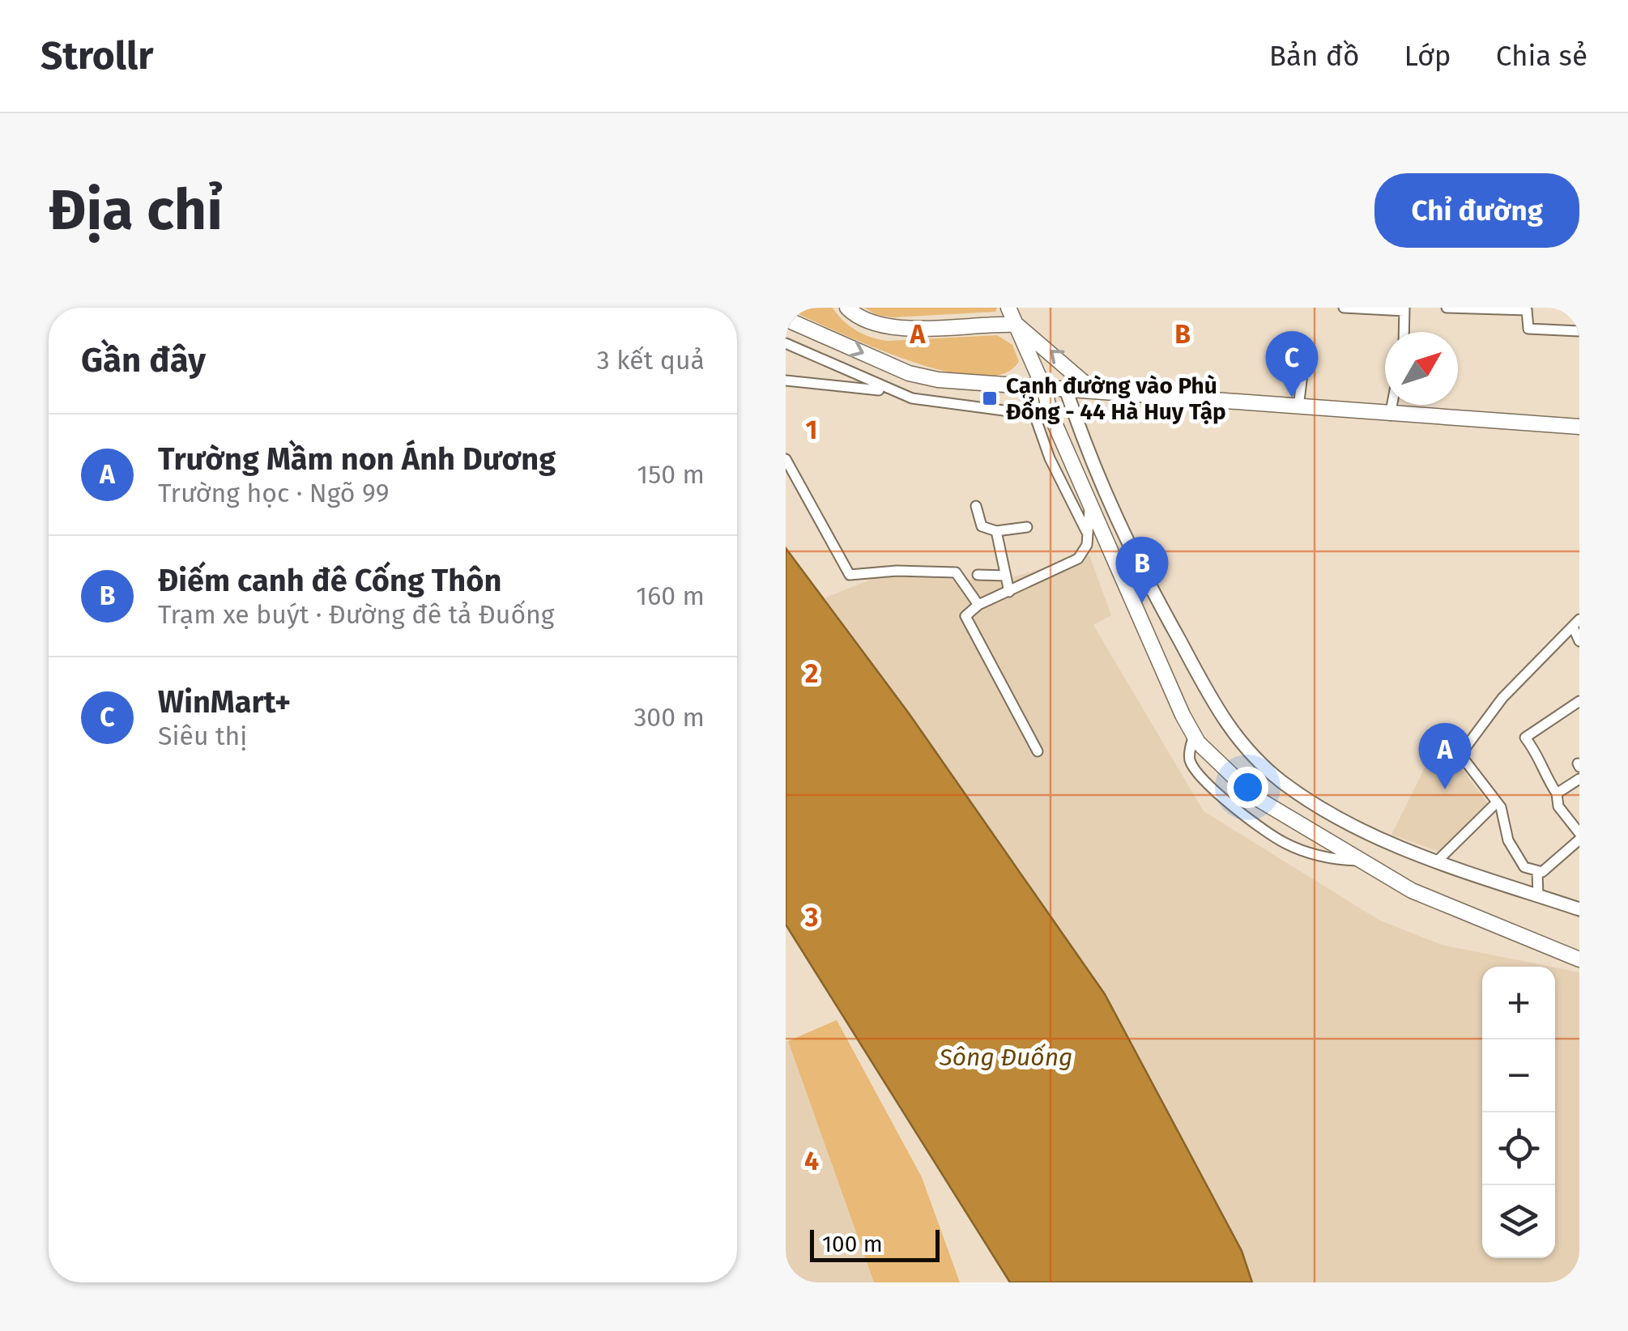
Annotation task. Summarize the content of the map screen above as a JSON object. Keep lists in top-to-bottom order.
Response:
{
  "water": ["Sông Đuống"],
  "places": {
    "transit": ["Cạnh đường vào Phù Đổng - 44 Hà Huy Tập"]
  },
  "scale_bar": "100 m",
  "north": "top right",
  "page": {
    "header": "Strollr",
    "nav": ["Bản đồ", "Lớp", "Chia sẻ"],
    "buttons": "Chỉ đường",
    "title": "Địa chỉ",
    "heading": ["Gần đây", "3 kết quả"],
    "pins": ["C", "B", "A"],
    "list": [
      {
        "mark": "A",
        "name": "Trường Mầm non Ánh Dương",
        "note": "Trường học · Ngõ 99",
        "value": "150 m"
      },
      {
        "mark": "B",
        "name": "Điếm canh đê Cống Thôn",
        "note": "Trạm xe buýt · Đường đê tả Đuống",
        "value": "160 m"
      },
      {
        "mark": "C",
        "name": "WinMart+",
        "note": "Siêu thị",
        "value": "300 m"
      }
    ],
    "map_buttons": ["+", "−"],
    "scale": "100 m"
  },
  "grid": {
    "columns": ["A", "B"],
    "rows": [
      "1",
      "2",
      "3",
      "4"
    ]
  }
}
